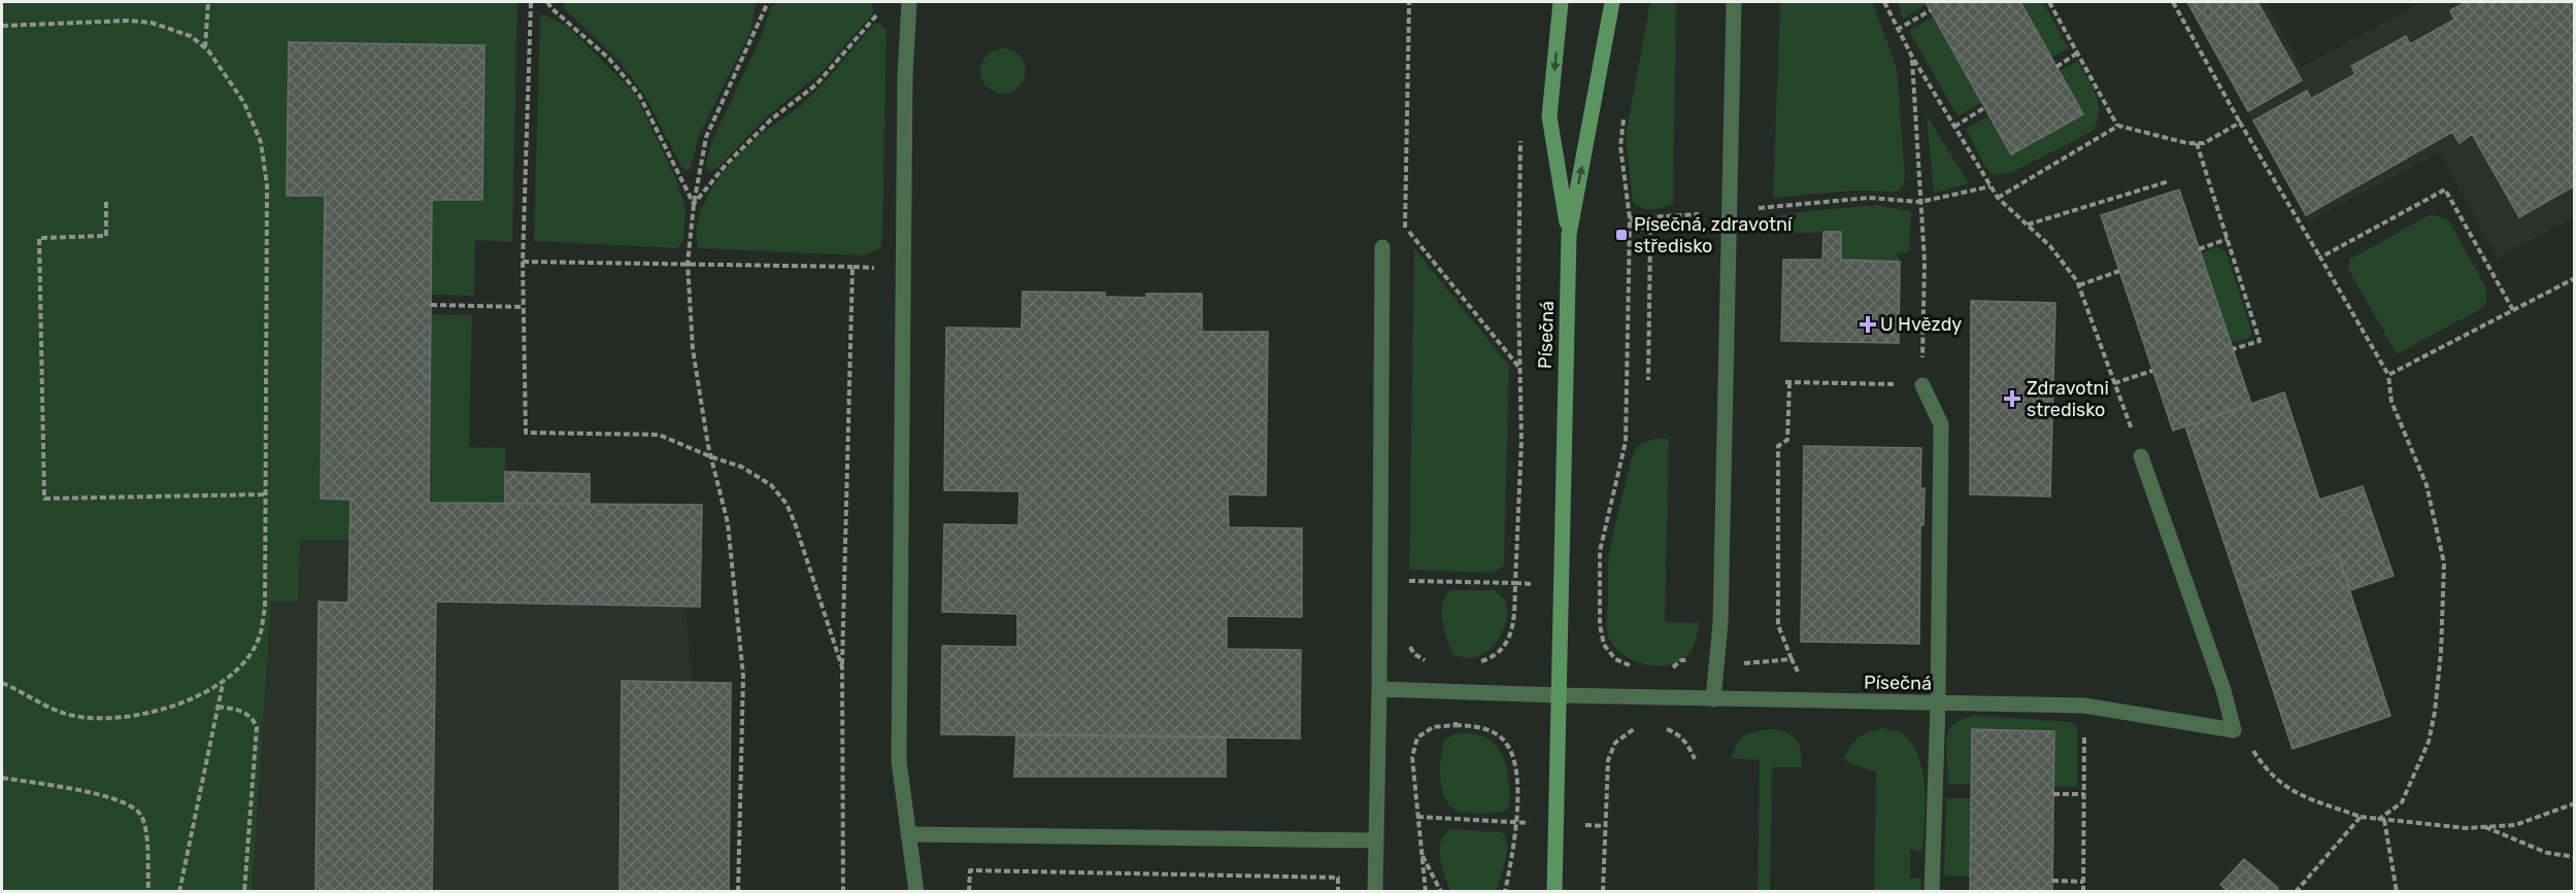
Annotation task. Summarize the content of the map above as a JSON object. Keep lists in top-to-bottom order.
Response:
{
  "streets": {
    "street": ["Písečná"]
  },
  "places": {
    "transit": ["Písečná, zdravotní středisko"],
    "health": ["U Hvězdy", "Zdravotni stredisko"]
  }
}
